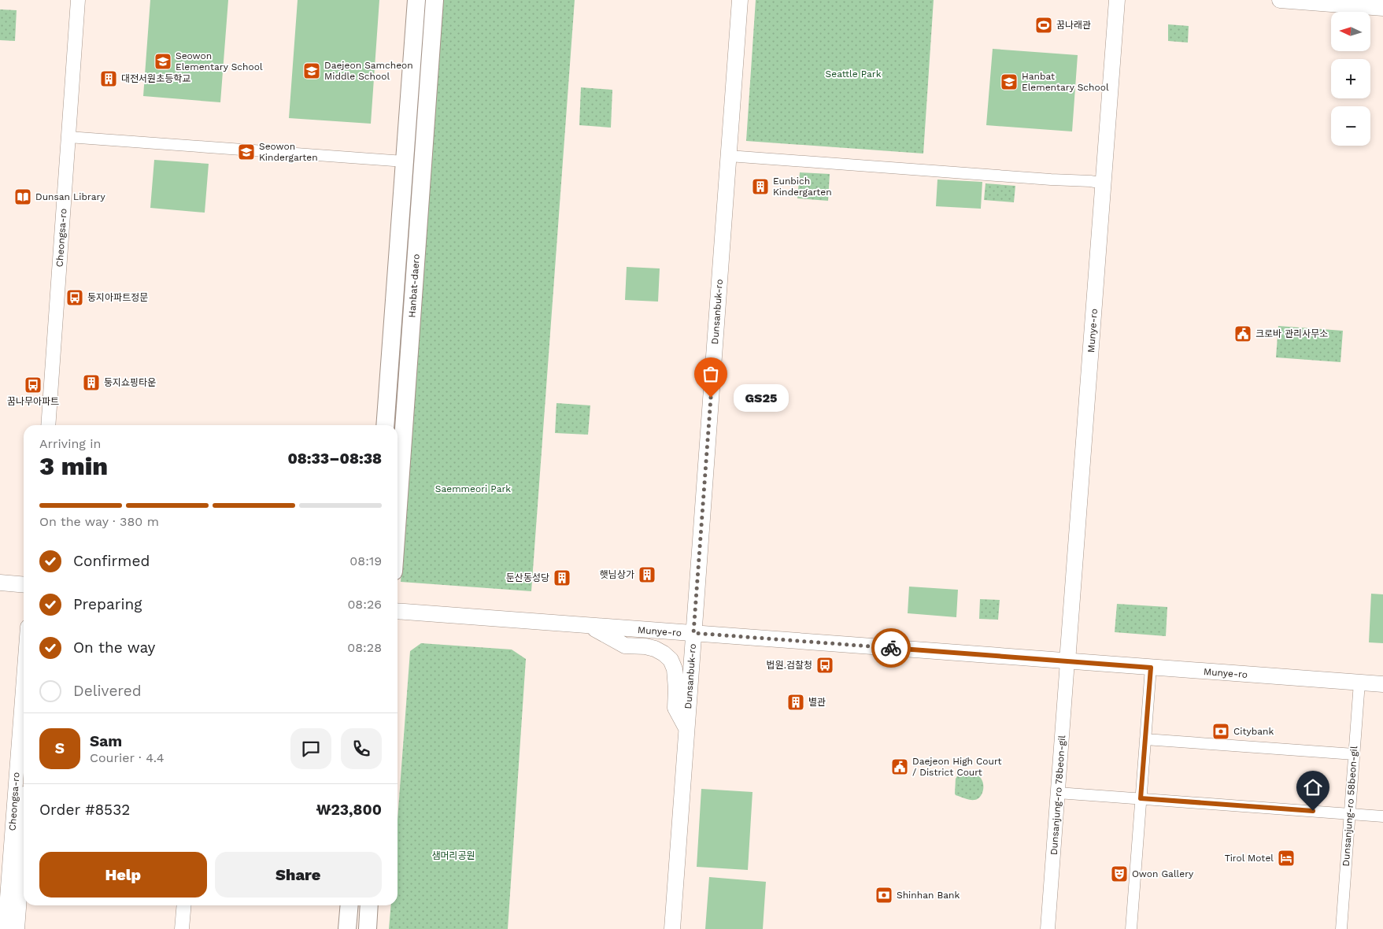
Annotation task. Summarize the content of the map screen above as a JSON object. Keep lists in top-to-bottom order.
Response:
{
  "streets": {
    "main road": ["Hanbat-daero", "Dunsanbuk-ro", "Munye-ro"],
    "street": ["Cheongsa-ro", "Dunsanjung-ro 78beon-gil", "Dunsanjung-ro 58beon-gil"]
  },
  "crossings": [
    ["Dunsanbuk-ro", "Munye-ro"],
    ["Munye-ro", "Dunsanjung-ro 78beon-gil"],
    ["Munye-ro", "Dunsanjung-ro 58beon-gil"]
  ],
  "parks": ["Seattle Park", "Saemmeori Park", "샘머리공원"],
  "places": {
    "sports": ["꿈나래관"],
    "school or university": [
      "Seowon Elementary School",
      "Daejeon Samcheon Middle School",
      "Hanbat Elementary School",
      "Seowon Kindergarten"
    ],
    "building": [
      "대전서원초등학교",
      "Eunbich Kindergarten",
      "둥지쇼핑타운",
      "햇님상가",
      "둔산동성당",
      "별관"
    ],
    "library": ["Dunsan Library"],
    "bus stop": ["둥지아파트정문", "꿈나무아파트", "법원.검찰청"],
    "public building": ["크로바 관리사무소", "Daejeon High Court / District Court"],
    "other": ["GS25"],
    "bank": ["Citybank", "Shinhan Bank"],
    "hotel": ["Tirol Motel"],
    "theatre": ["Owon Gallery"]
  },
  "north": "left",
  "page": {
    "map_buttons": ["+", "−"],
    "bubble": "GS25",
    "heading": ["3 min", "Arriving in", "08:33–08:38"],
    "panel": [
      "Sam",
      "Courier · 4.4",
      "Order #8532",
      "₩23,800"
    ],
    "bar": "On the way · 380 m",
    "list": [
      ["Confirmed", "08:19"],
      ["Preparing", "08:26"],
      ["On the way", "08:28"],
      "Delivered"
    ],
    "round": "S",
    "buttons": ["Help", "Share"]
  }
}
